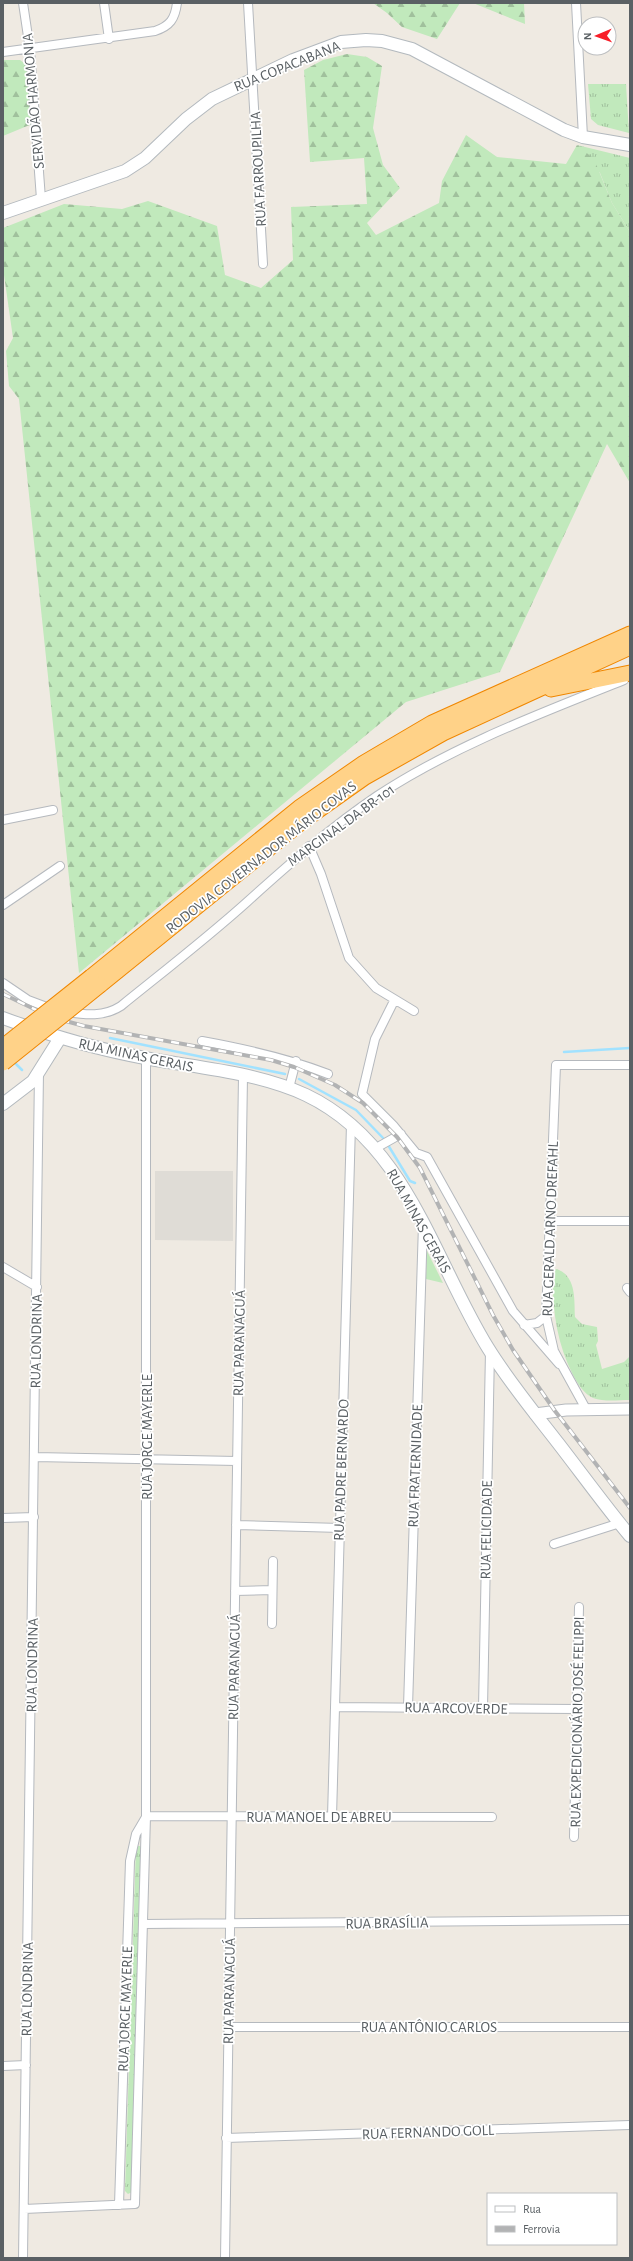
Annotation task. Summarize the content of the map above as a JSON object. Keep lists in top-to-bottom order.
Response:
{
  "streets": {
    "highway": ["RODOVIA GOVERNADOR MÁRIO COVAS"],
    "main road": ["RUA COPACABANA", "RUA MINAS GERAIS"],
    "street": [
      "SERVIDÃO HARMONIA",
      "RUA FARROUPILHA",
      "MARGINAL DA BR-101",
      "RUA GERALD ARNO DREFAHL",
      "RUA LONDRINA",
      "RUA PARANAGUÁ",
      "RUA JORGE MAYERLE",
      "RUA FRATERNIDADE",
      "RUA PADRE BERNARDO",
      "RUA FELICIDADE",
      "RUA ARCOVERDE",
      "RUA EXPEDICIONÁRIO JOSÉ FELIPPI",
      "RUA MANOEL DE ABREU",
      "RUA BRASÍLIA",
      "RUA ANTÔNIO CARLOS",
      "RUA FERNANDO GOLL"
    ]
  },
  "crossings": [
    ["RUA COPACABANA", "SERVIDÃO HARMONIA"],
    ["RUA COPACABANA", "RUA FARROUPILHA"],
    ["RUA MINAS GERAIS", "RUA PARANAGUÁ"],
    ["RUA MINAS GERAIS", "RUA JORGE MAYERLE"],
    ["RUA MINAS GERAIS", "RUA FRATERNIDADE"],
    ["RUA MINAS GERAIS", "RUA PADRE BERNARDO"],
    ["RUA MINAS GERAIS", "RUA FELICIDADE"],
    ["RUA PARANAGUÁ", "RUA MANOEL DE ABREU"],
    ["RUA PARANAGUÁ", "RUA BRASÍLIA"],
    ["RUA PARANAGUÁ", "RUA ANTÔNIO CARLOS"],
    ["RUA PARANAGUÁ", "RUA FERNANDO GOLL"],
    ["RUA JORGE MAYERLE", "RUA MANOEL DE ABREU"],
    ["RUA JORGE MAYERLE", "RUA BRASÍLIA"],
    ["RUA FRATERNIDADE", "RUA ARCOVERDE"],
    ["RUA PADRE BERNARDO", "RUA ARCOVERDE"],
    ["RUA PADRE BERNARDO", "RUA MANOEL DE ABREU"],
    ["RUA FELICIDADE", "RUA ARCOVERDE"],
    ["RUA ARCOVERDE", "RUA EXPEDICIONÁRIO JOSÉ FELIPPI"]
  ],
  "legend": ["Rua", "Ferrovia"],
  "north": "left"
}
